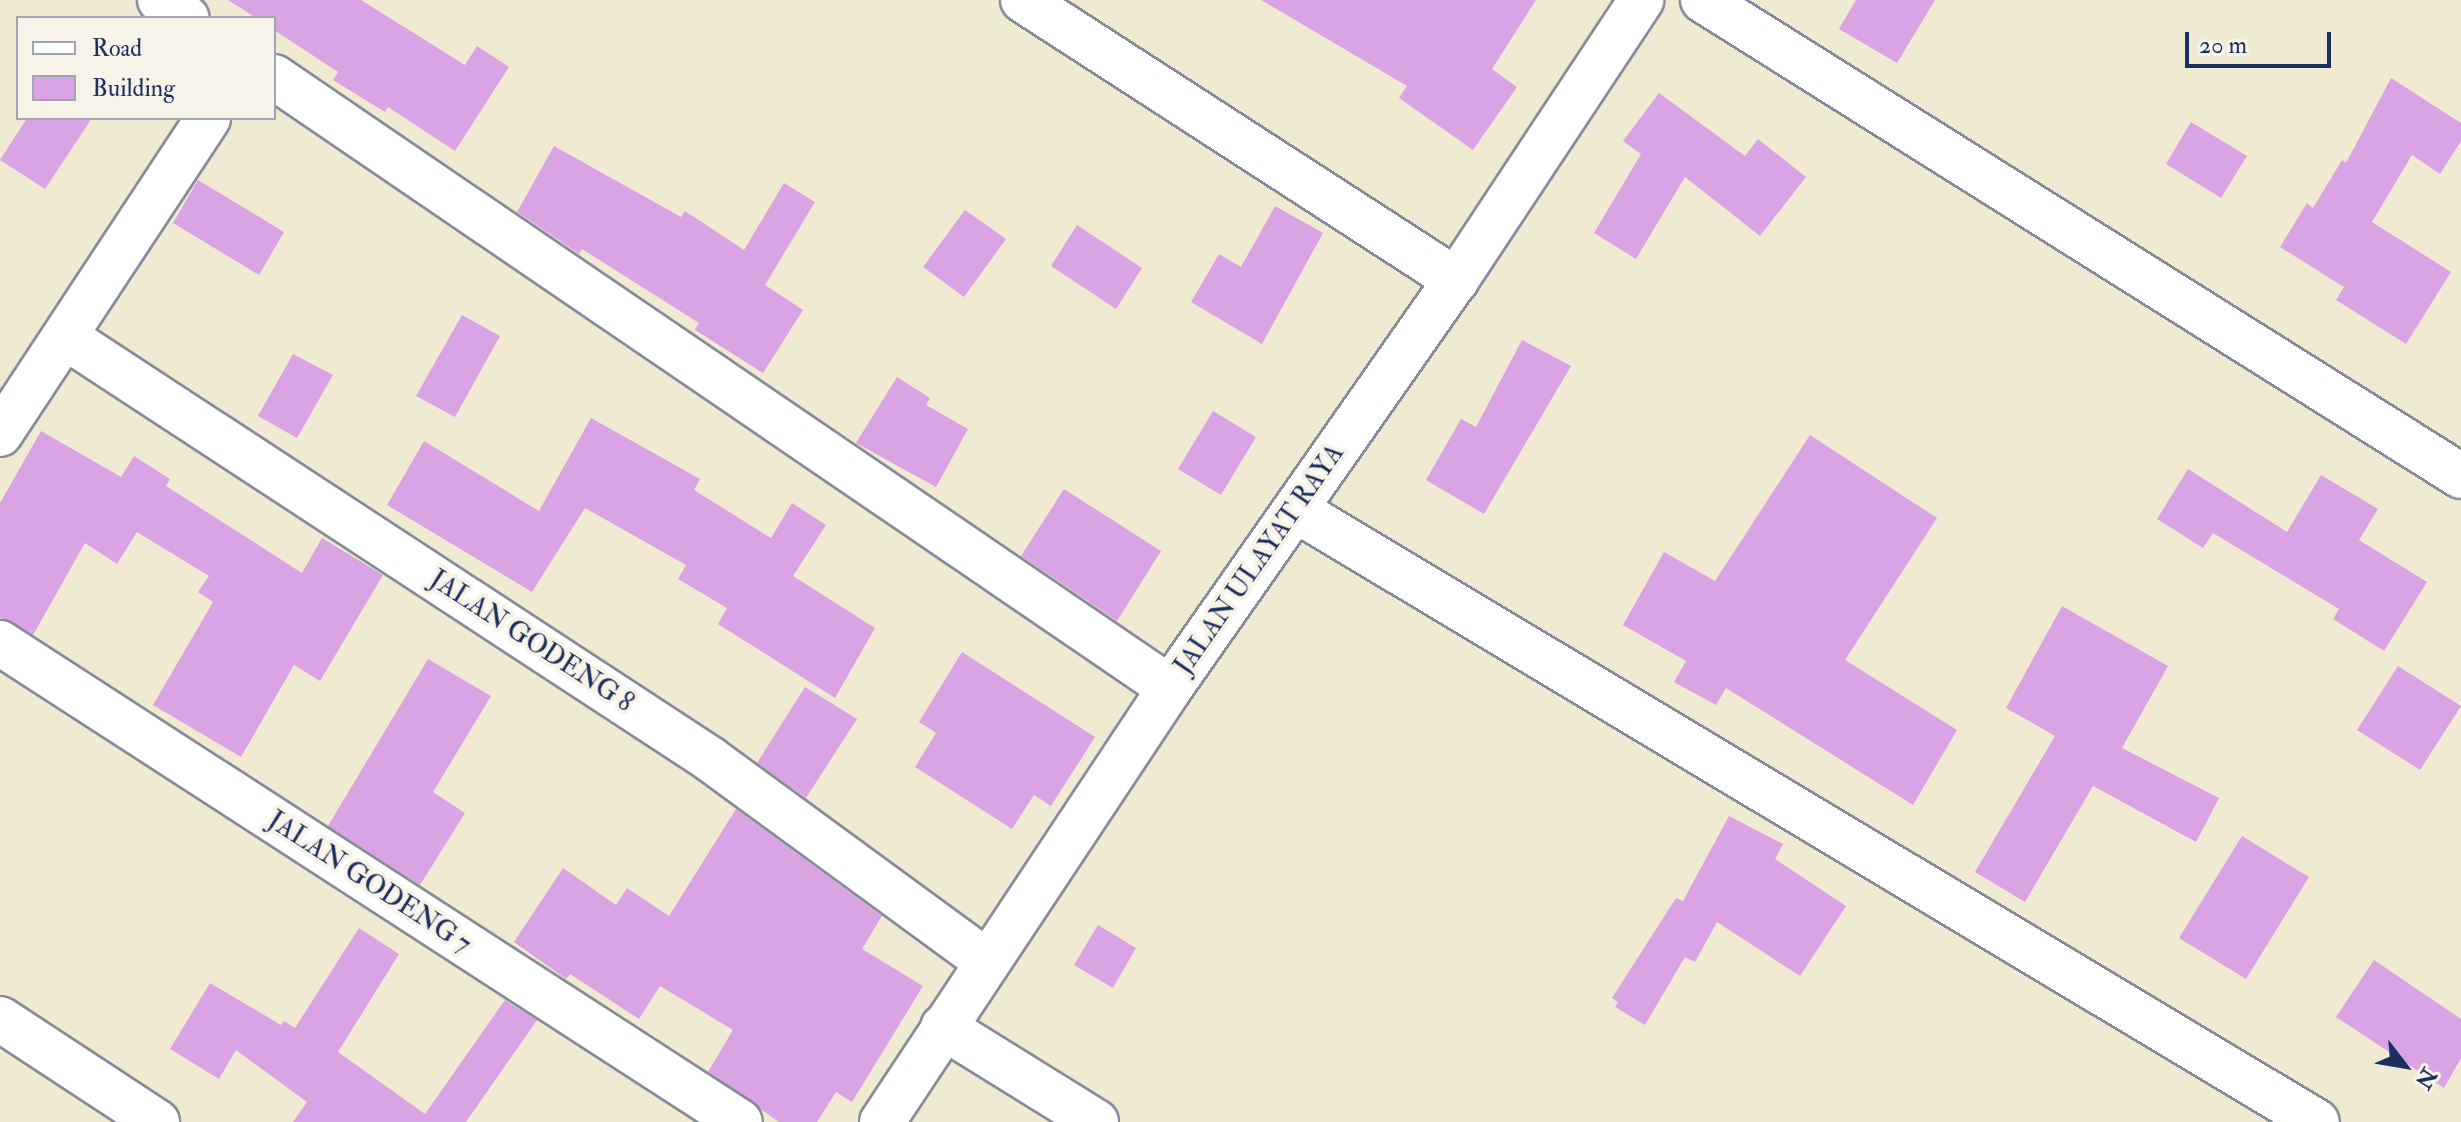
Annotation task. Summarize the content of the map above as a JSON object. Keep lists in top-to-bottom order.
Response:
{
  "streets": {
    "street": ["JALAN ULAYAT RAYA", "JALAN GODENG 8", "JALAN GODENG 7"]
  },
  "crossings": [
    ["JALAN ULAYAT RAYA", "JALAN GODENG 8"]
  ],
  "legend": ["Road", "Building"],
  "scale_bar": "20 m",
  "north": "bottom right"
}
